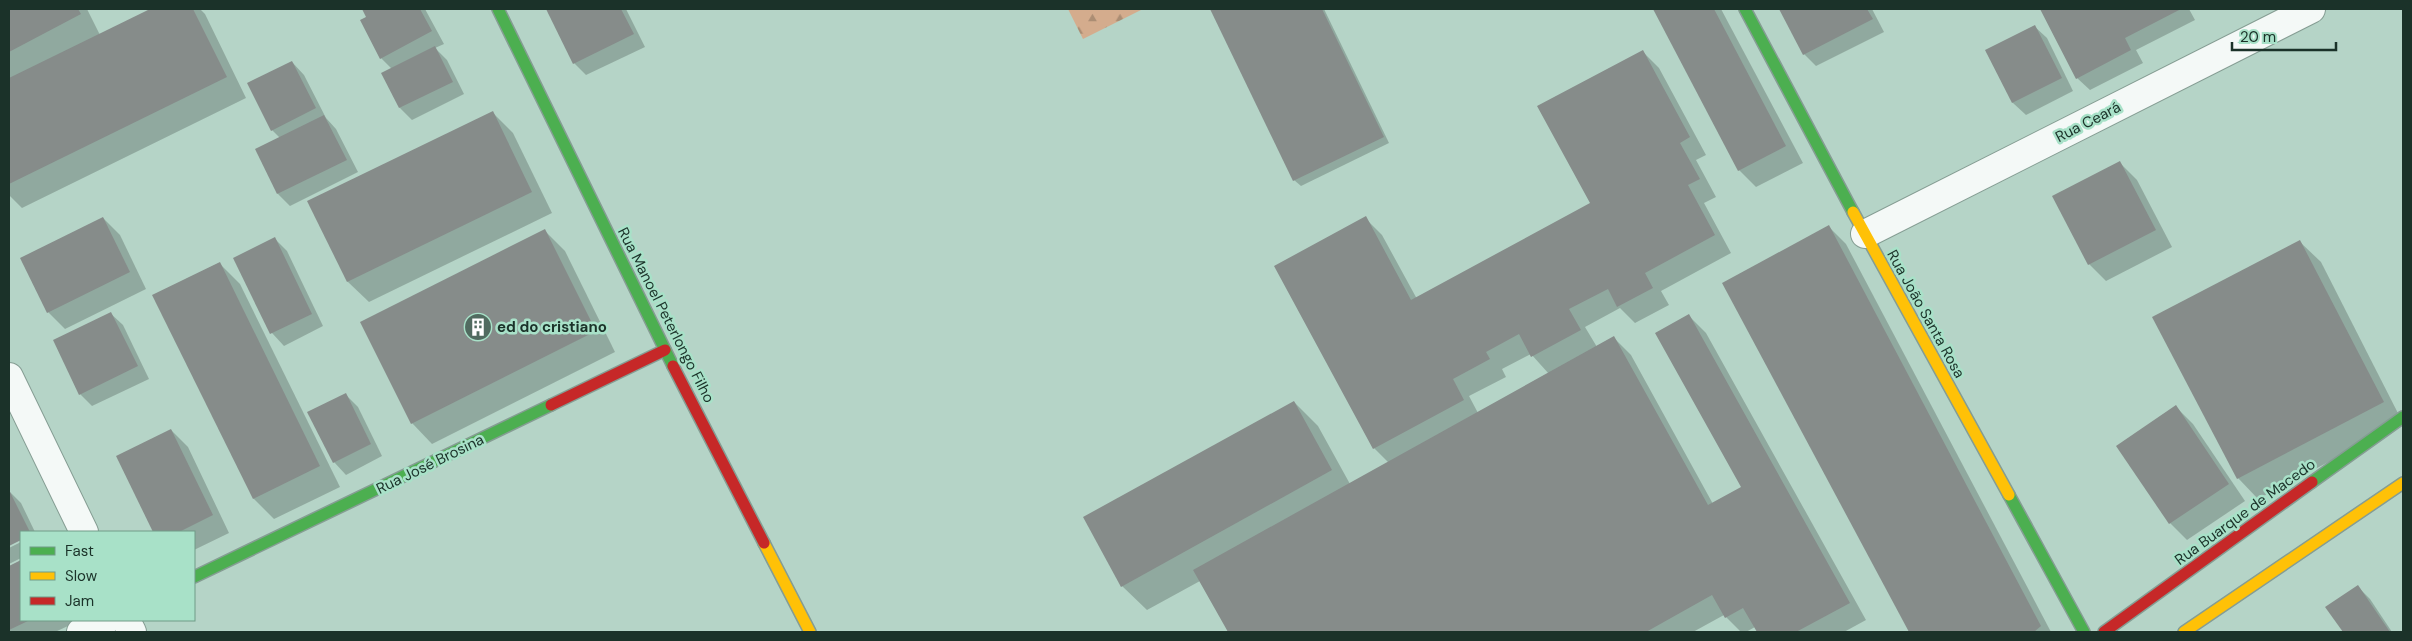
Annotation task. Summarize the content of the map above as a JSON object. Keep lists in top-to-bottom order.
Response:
{
  "streets": {
    "street": [
      "Rua Ceará",
      "Rua João Santa Rosa",
      "Rua Manoel Peterlongo Filho",
      "Rua José Brosina",
      "Rua Buarque de Macedo"
    ]
  },
  "crossings": [
    ["Rua Ceará", "Rua João Santa Rosa"],
    ["Rua Manoel Peterlongo Filho", "Rua José Brosina"]
  ],
  "places": {
    "building": ["ed do cristiano"]
  },
  "legend": ["Fast", "Slow", "Jam"],
  "scale_bar": "20 m"
}
